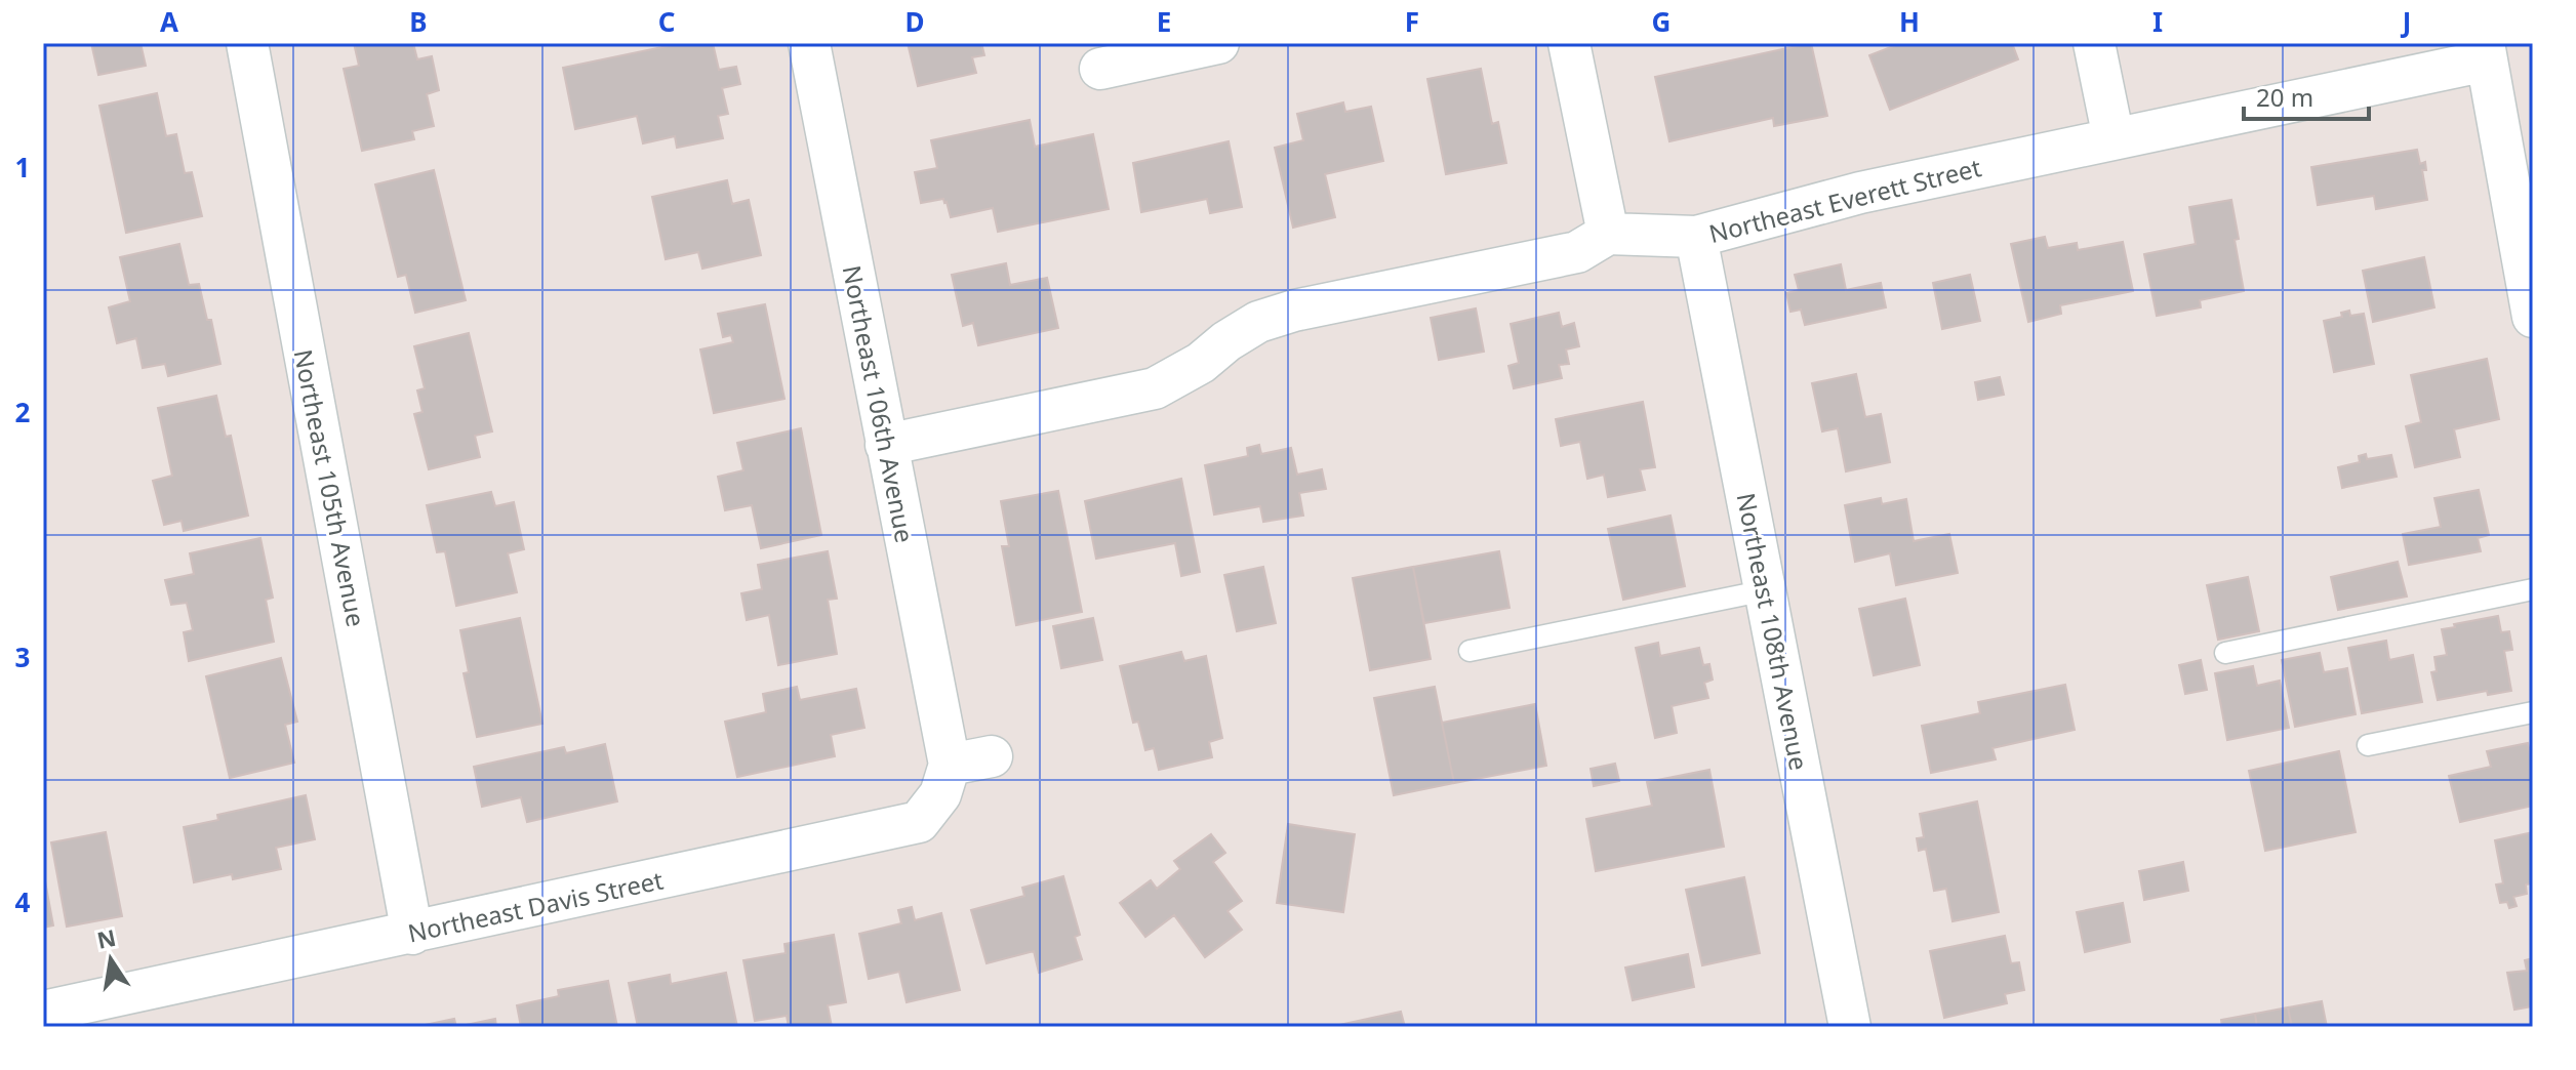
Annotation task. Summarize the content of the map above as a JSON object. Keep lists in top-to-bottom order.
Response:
{
  "streets": {
    "street": [
      "Northeast Everett Street",
      "Northeast 106th Avenue",
      "Northeast 105th Avenue",
      "Northeast 108th Avenue",
      "Northeast Davis Street"
    ]
  },
  "crossings": [
    ["Northeast Everett Street", "Northeast 108th Avenue"],
    ["Northeast 106th Avenue", "Northeast Davis Street"],
    ["Northeast 105th Avenue", "Northeast Davis Street"]
  ],
  "scale_bar": "20 m",
  "north": "top",
  "grid": {
    "columns": [
      "A",
      "B",
      "C",
      "D",
      "E",
      "F",
      "G",
      "H",
      "I",
      "J"
    ],
    "rows": [
      "1",
      "2",
      "3",
      "4"
    ]
  }
}
